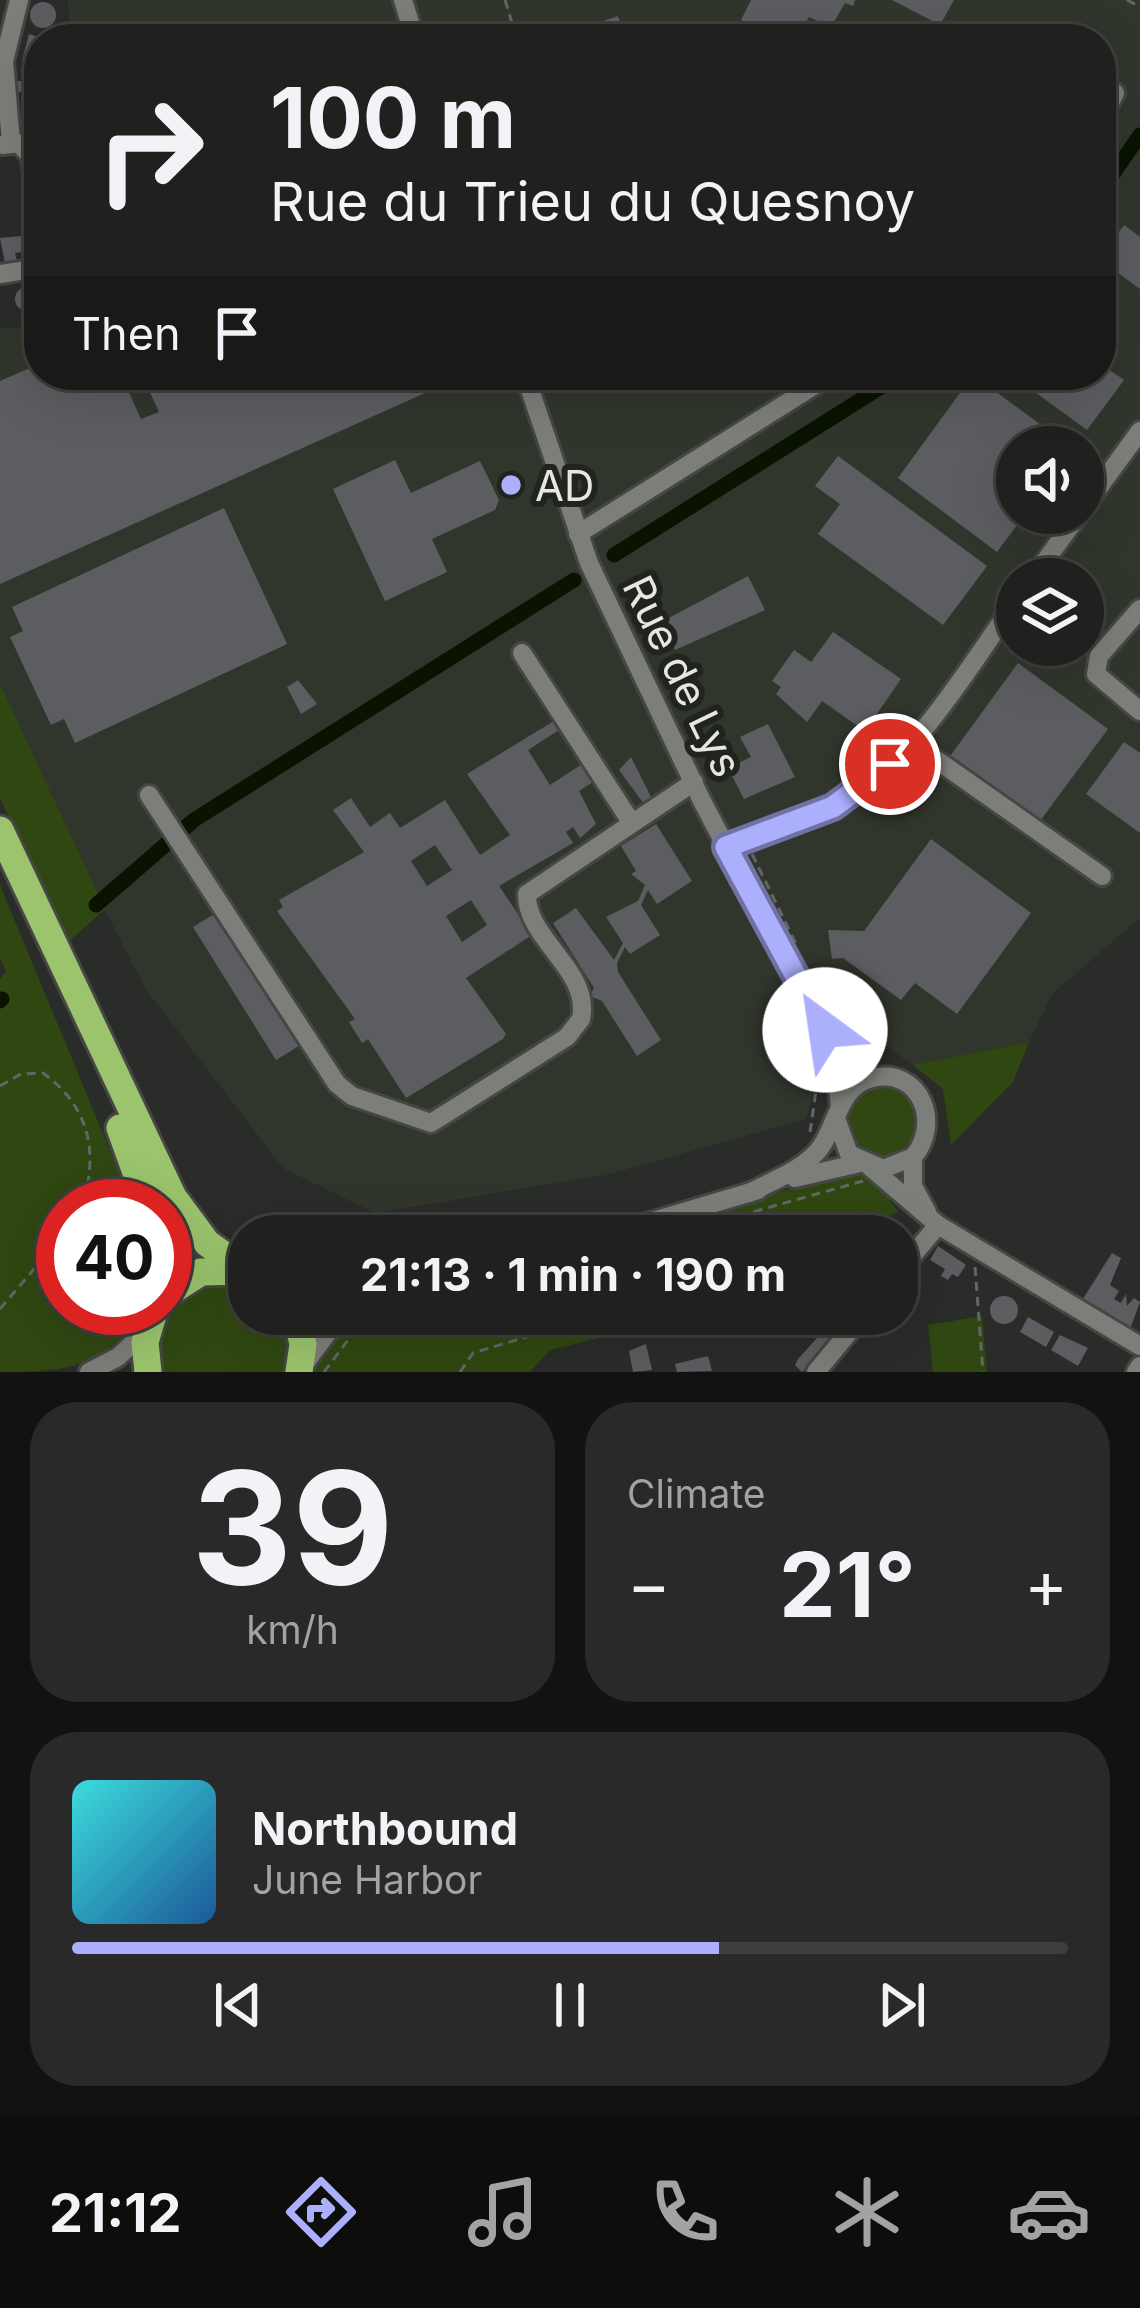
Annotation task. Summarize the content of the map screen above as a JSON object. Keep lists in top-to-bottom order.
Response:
{
  "streets": {
    "street": ["Rue de Lys"]
  },
  "places": ["AD"],
  "page": {
    "turn": ["100 m", "Rue du Trieu du Quesnoy"],
    "then": "Then",
    "limit": "40",
    "trip": "21:13 · 1 min · 190 m",
    "tile": [
      ["39", "km/h"],
      "Climate"
    ],
    "heat": ["−", "21°", "+"],
    "song": ["Northbound", "June Harbor"],
    "tabs": "21:12"
  }
}
